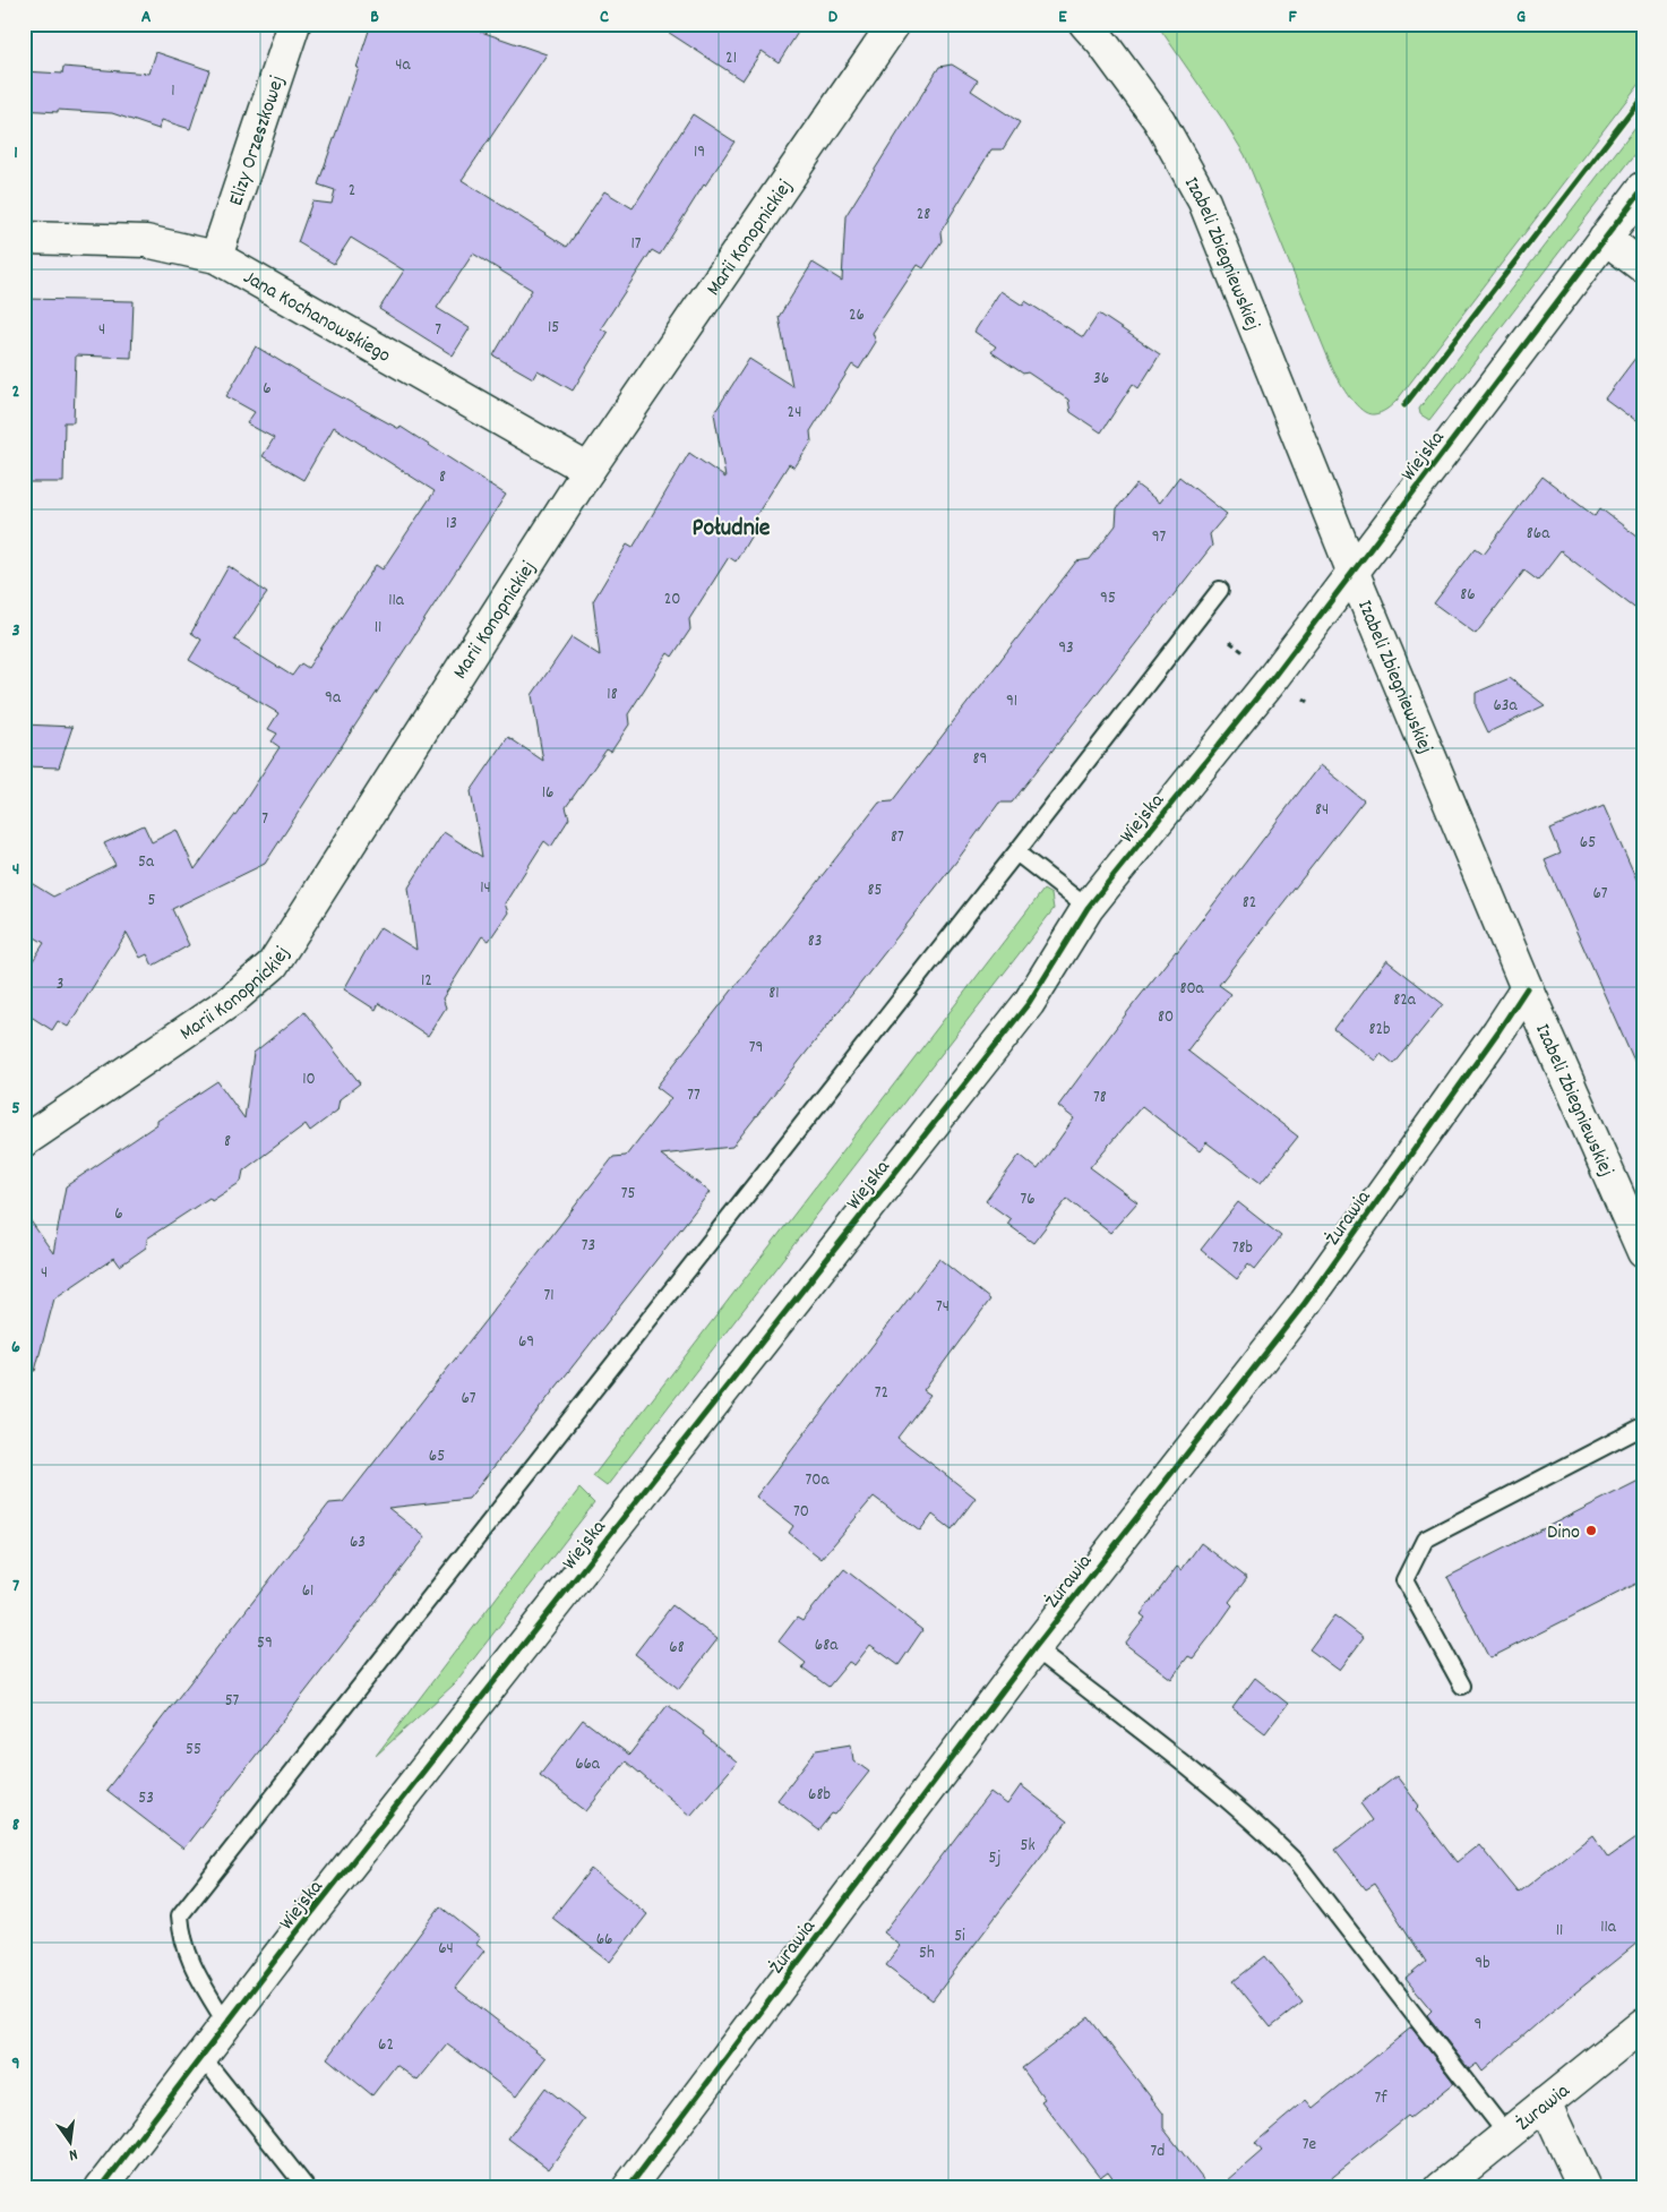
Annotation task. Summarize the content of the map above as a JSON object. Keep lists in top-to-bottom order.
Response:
{
  "streets": {
    "street": [
      "Elizy Orzeszkowej",
      "Marii Konopnickiej",
      "Izabeli Zbiegniewskiej",
      "Jana Kochanowskiego",
      "Wiejska",
      "Żurawia"
    ]
  },
  "crossings": [
    ["Elizy Orzeszkowej", "Jana Kochanowskiego"],
    ["Marii Konopnickiej", "Jana Kochanowskiego"],
    ["Izabeli Zbiegniewskiej", "Wiejska"],
    ["Izabeli Zbiegniewskiej", "Żurawia"]
  ],
  "districts": ["Południe"],
  "places": ["Dino"],
  "house_numbers": [
    "21",
    "4a",
    "1",
    "19",
    "2",
    "28",
    "17",
    "26",
    "15",
    "4",
    "7",
    "36",
    "6",
    "24",
    "8",
    "13",
    "86a",
    "97",
    "86",
    "95",
    "20",
    "11a",
    "11",
    "93",
    "18",
    "9a",
    "91",
    "63a",
    "89",
    "16",
    "84",
    "7",
    "87",
    "65",
    "5a",
    "14",
    "85",
    "67",
    "5",
    "82",
    "83",
    "12",
    "3",
    "80a",
    "81",
    "82a",
    "80",
    "82b",
    "79",
    "10",
    "77",
    "78",
    "8",
    "75",
    "76",
    "6",
    "73",
    "78b",
    "4",
    "71",
    "74",
    "69",
    "72",
    "67",
    "65",
    "70a",
    "70",
    "63",
    "61",
    "59",
    "68a",
    "68",
    "57",
    "55",
    "66a",
    "68b",
    "53",
    "5k",
    "5j",
    "11a",
    "11",
    "5i",
    "66",
    "64",
    "5h",
    "9b",
    "9",
    "62",
    "7f",
    "7e",
    "7d"
  ],
  "north": "bottom",
  "grid": {
    "columns": [
      "A",
      "B",
      "C",
      "D",
      "E",
      "F",
      "G"
    ],
    "rows": [
      "1",
      "2",
      "3",
      "4",
      "5",
      "6",
      "7",
      "8",
      "9"
    ]
  }
}
